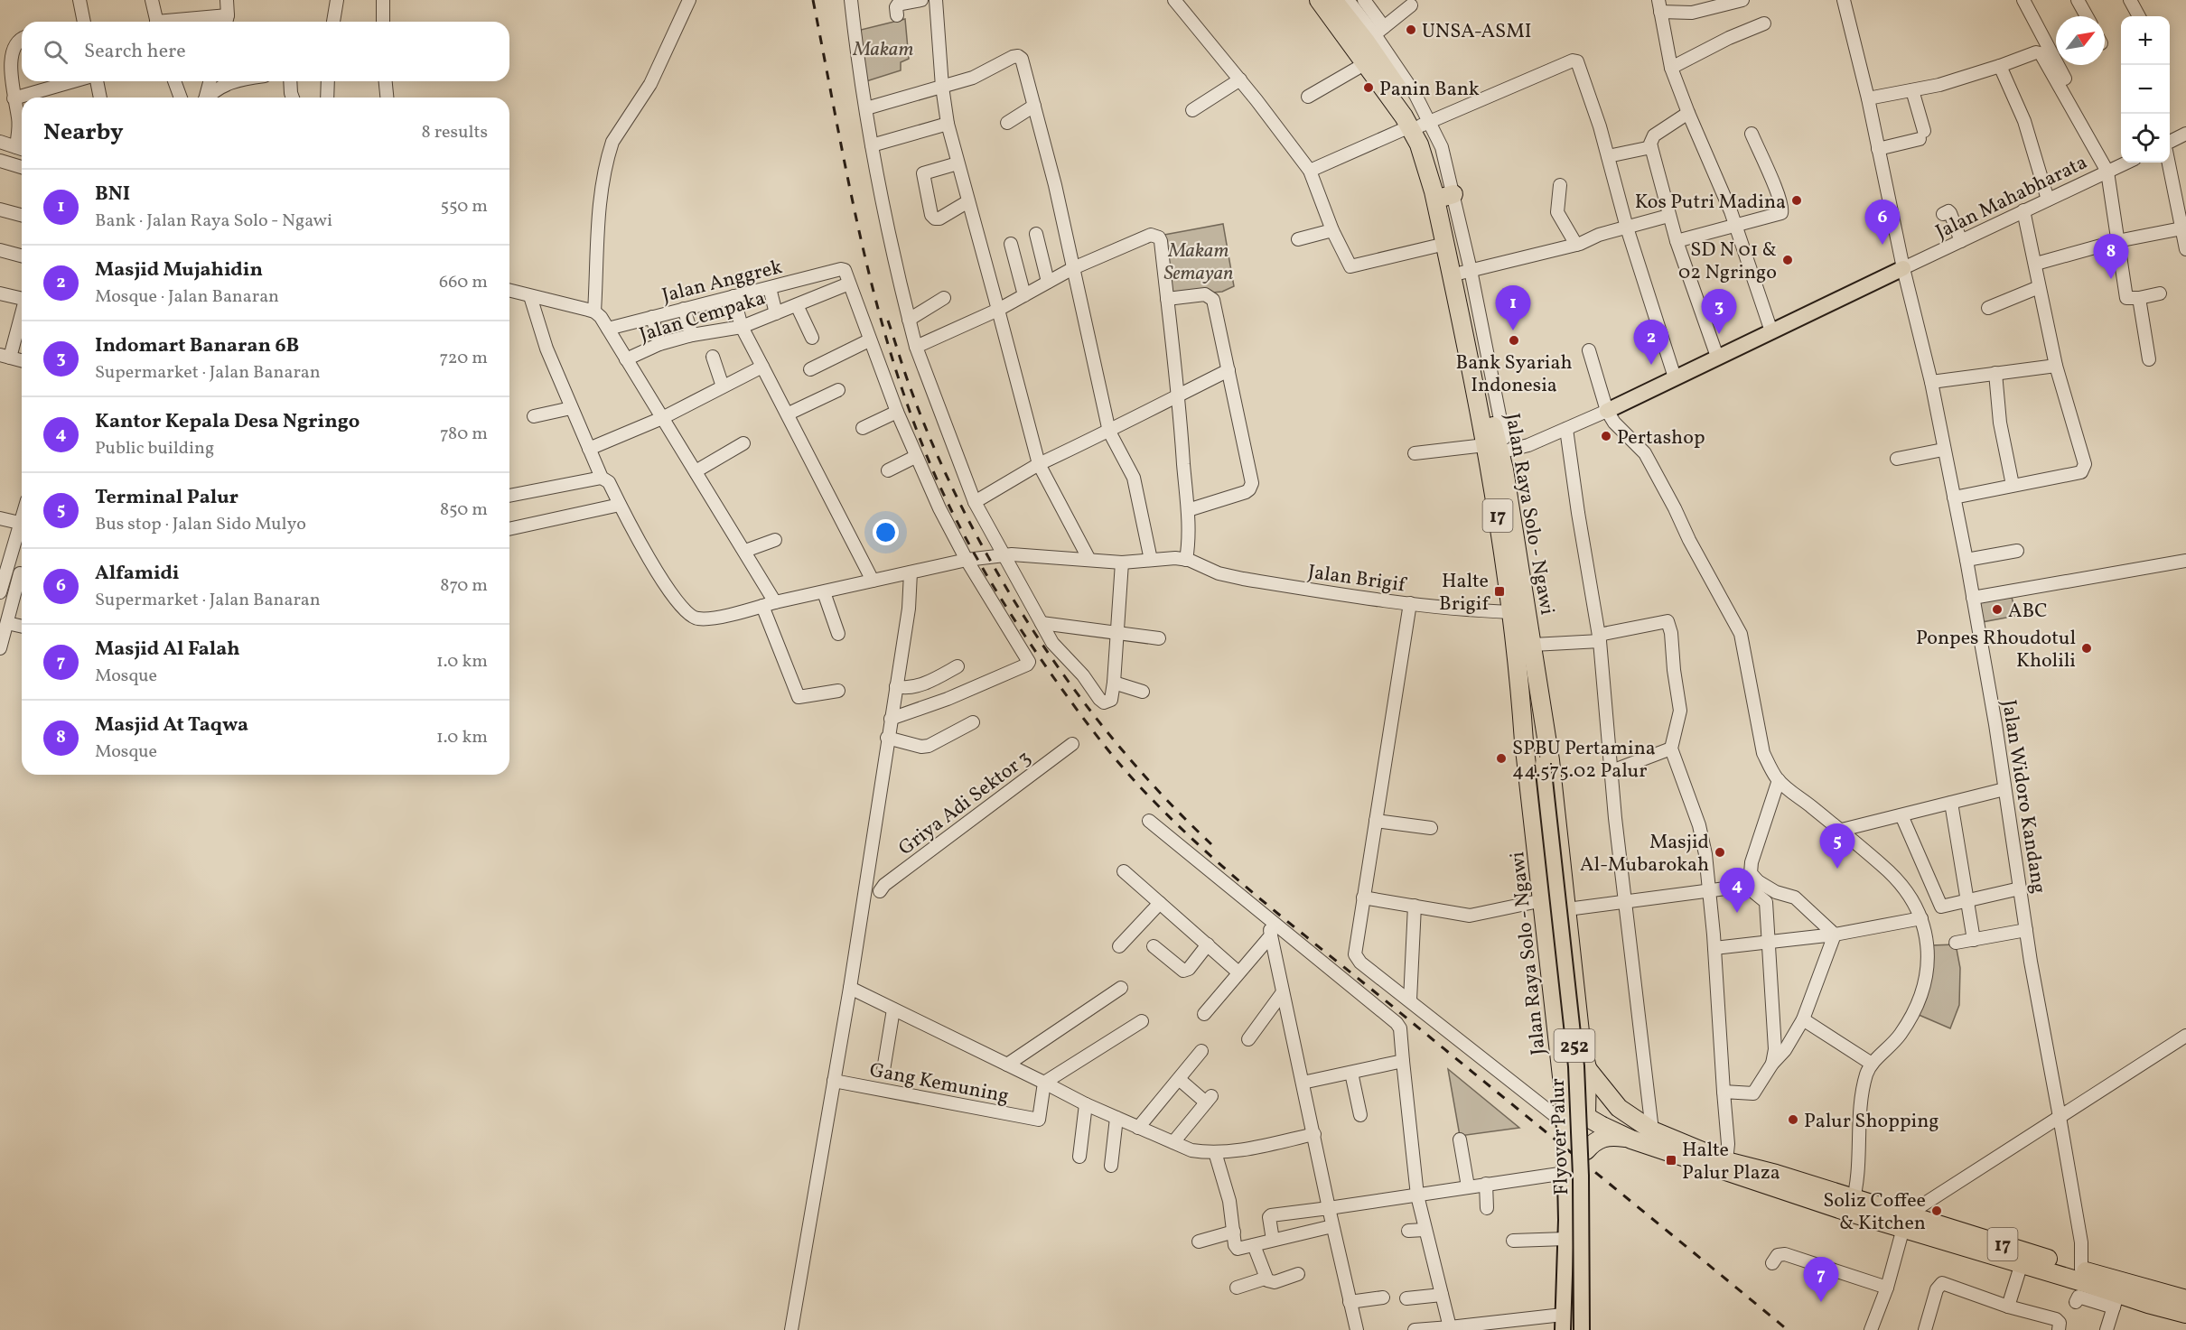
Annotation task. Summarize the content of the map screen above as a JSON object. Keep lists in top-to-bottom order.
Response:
{
  "streets": {
    "highway": ["Jalan Raya Solo - Ngawi", "17"],
    "main road": ["252", "Flyover Palur"],
    "street": [
      "Jalan Mahabharata",
      "Jalan Anggrek",
      "Jalan Cempaka",
      "Jalan Brigif",
      "Jalan Widoro Kandang",
      "Griya Adi Sektor 3",
      "Gang Kemuning"
    ]
  },
  "crossings": [
    ["Jalan Mahabharata", "Jalan Widoro Kandang"],
    ["Jalan Anggrek", "Jalan Cempaka"],
    ["Jalan Raya Solo - Ngawi", "Jalan Brigif"],
    ["Jalan Raya Solo - Ngawi", "Jalan Widoro Kandang"],
    ["Jalan Raya Solo - Ngawi", "252"],
    ["Jalan Raya Solo - Ngawi", "Flyover Palur"]
  ],
  "parks": ["Makam", "Makam Semayan"],
  "places": {
    "other": [
      "UNSA-ASMI",
      "Panin Bank",
      "Kos Putri Madina",
      "SD N 01 & 02 Ngringo",
      "Bank Syariah Indonesia",
      "Pertashop",
      "ABC",
      "Ponpes Rhoudotul Kholili",
      "SPBU Pertamina 44.575.02 Palur",
      "Masjid Al-Mubarokah",
      "Palur Shopping",
      "Soliz Coffee & Kitchen"
    ],
    "transit": ["Halte Brigif", "Halte Palur Plaza"]
  },
  "north": "top right",
  "page": {
    "map_buttons": ["+", "−"],
    "search": "Search here",
    "heading": ["Nearby", "8 results"],
    "list": [
      {
        "mark": "1",
        "name": "BNI",
        "note": "Bank · Jalan Raya Solo - Ngawi",
        "value": "550 m"
      },
      {
        "mark": "2",
        "name": "Masjid Mujahidin",
        "note": "Mosque · Jalan Banaran",
        "value": "660 m"
      },
      {
        "mark": "3",
        "name": "Indomart Banaran 6B",
        "note": "Supermarket · Jalan Banaran",
        "value": "720 m"
      },
      {
        "mark": "4",
        "name": "Kantor Kepala Desa Ngringo",
        "note": "Public building",
        "value": "780 m"
      },
      {
        "mark": "5",
        "name": "Terminal Palur",
        "note": "Bus stop · Jalan Sido Mulyo",
        "value": "850 m"
      },
      {
        "mark": "6",
        "name": "Alfamidi",
        "note": "Supermarket · Jalan Banaran",
        "value": "870 m"
      },
      {
        "mark": "7",
        "name": "Masjid Al Falah",
        "note": "Mosque",
        "value": "1.0 km"
      },
      {
        "mark": "8",
        "name": "Masjid At Taqwa",
        "note": "Mosque",
        "value": "1.0 km"
      }
    ],
    "pins": [
      "6",
      "8",
      "1",
      "3",
      "2",
      "5",
      "4",
      "7"
    ]
  }
}
